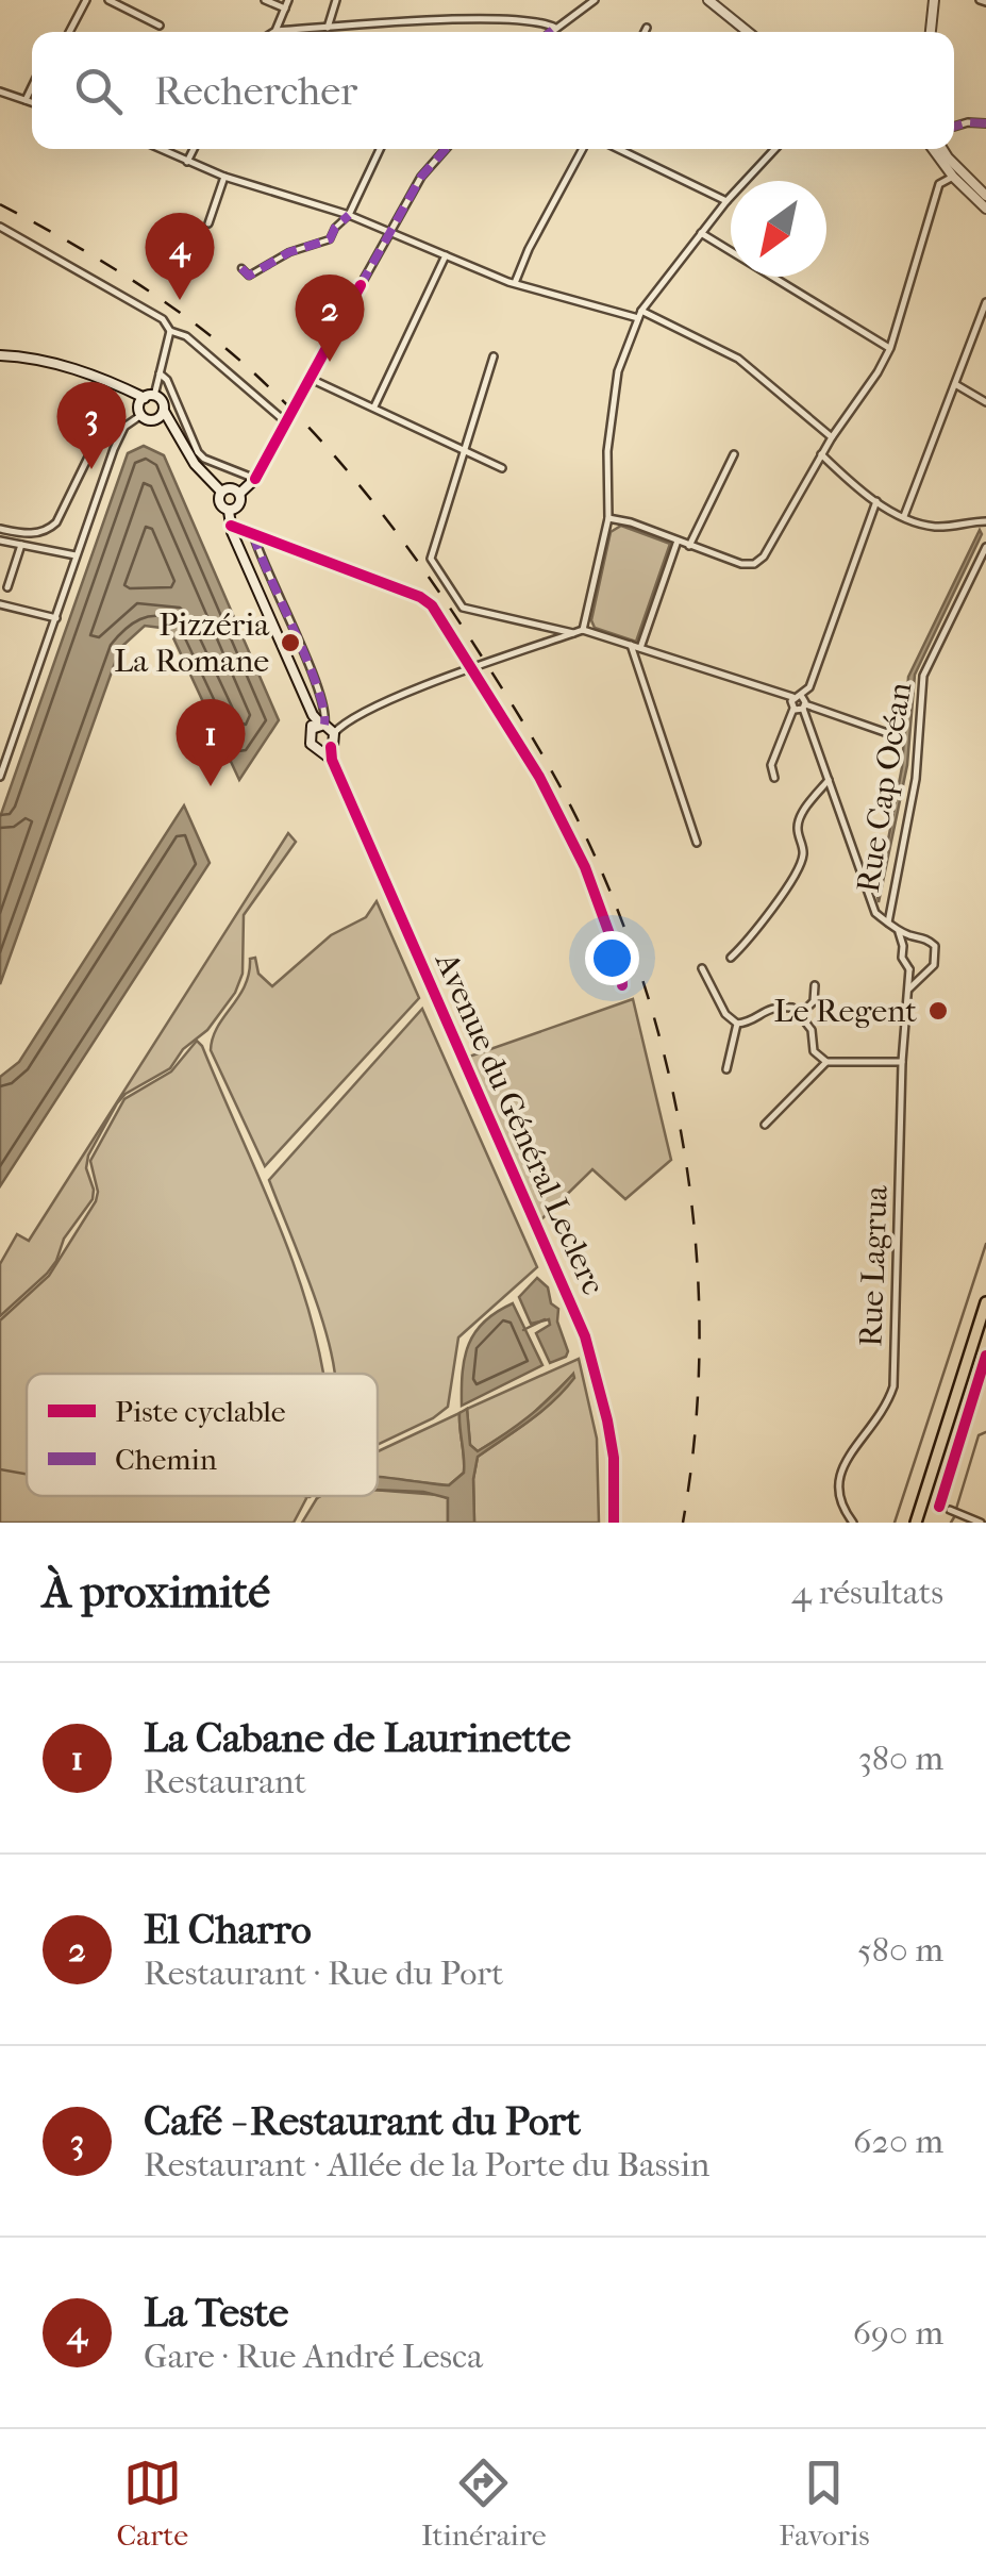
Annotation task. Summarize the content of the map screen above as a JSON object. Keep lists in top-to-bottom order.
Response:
{
  "streets": {
    "main road": ["Avenue du Général Leclerc"],
    "street": ["Rue Cap Océan", "Rue Lagrua"]
  },
  "places": ["Pizzéria La Romane", "Le Regent"],
  "legend": ["Piste cyclable", "Chemin"],
  "north": "bottom left",
  "page": {
    "search": "Rechercher",
    "pins": [
      "4",
      "2",
      "3",
      "1"
    ],
    "heading": ["À proximité", "4 résultats"],
    "list": [
      {
        "mark": "1",
        "name": "La Cabane de Laurinette",
        "note": "Restaurant",
        "value": "380 m"
      },
      {
        "mark": "2",
        "name": "El Charro",
        "note": "Restaurant · Rue du Port",
        "value": "580 m"
      },
      {
        "mark": "3",
        "name": "Café - Restaurant du Port",
        "note": "Restaurant · Allée de la Porte du Bassin",
        "value": "620 m"
      },
      {
        "mark": "4",
        "name": "La Teste",
        "note": "Gare · Rue André Lesca",
        "value": "690 m"
      }
    ],
    "nav": ["Carte", "Itinéraire", "Favoris"]
  }
}
